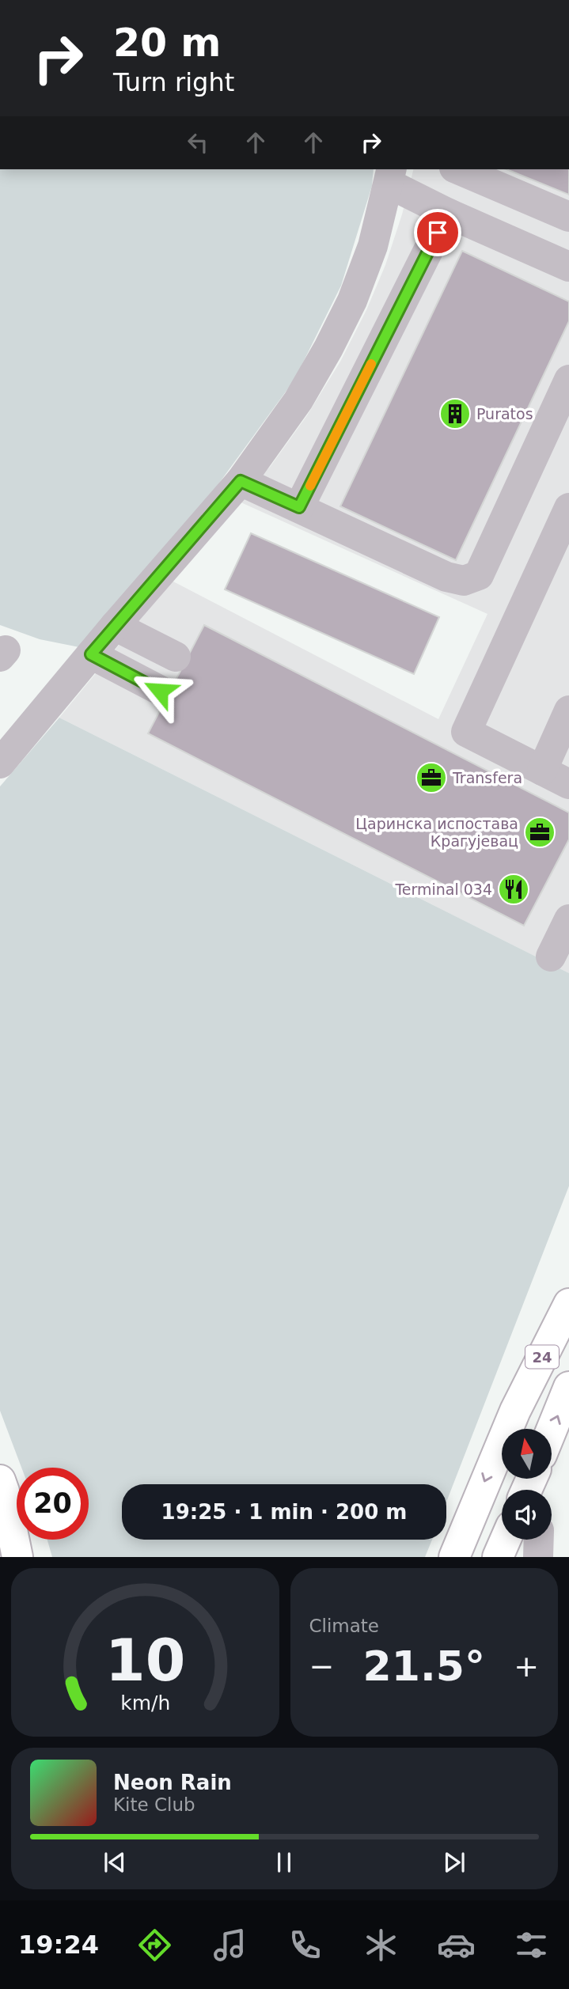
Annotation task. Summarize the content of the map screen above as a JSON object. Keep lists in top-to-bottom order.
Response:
{
  "streets": {
    "main road": ["24"]
  },
  "places": {
    "building": ["Puratos"],
    "office": ["Transfera", "Царинска испостава Крагујевац"],
    "restaurant": ["Terminal 034"]
  },
  "north": "top",
  "page": {
    "turn": ["20 m", "Turn right"],
    "limit": "20",
    "trip": "19:25 · 1 min · 200 m",
    "tile": "Climate",
    "heat": ["−", "21.5°", "+"],
    "song": ["Neon Rain", "Kite Club"],
    "tabs": "19:24",
    "gauge": ["10", "km/h"]
  }
}
